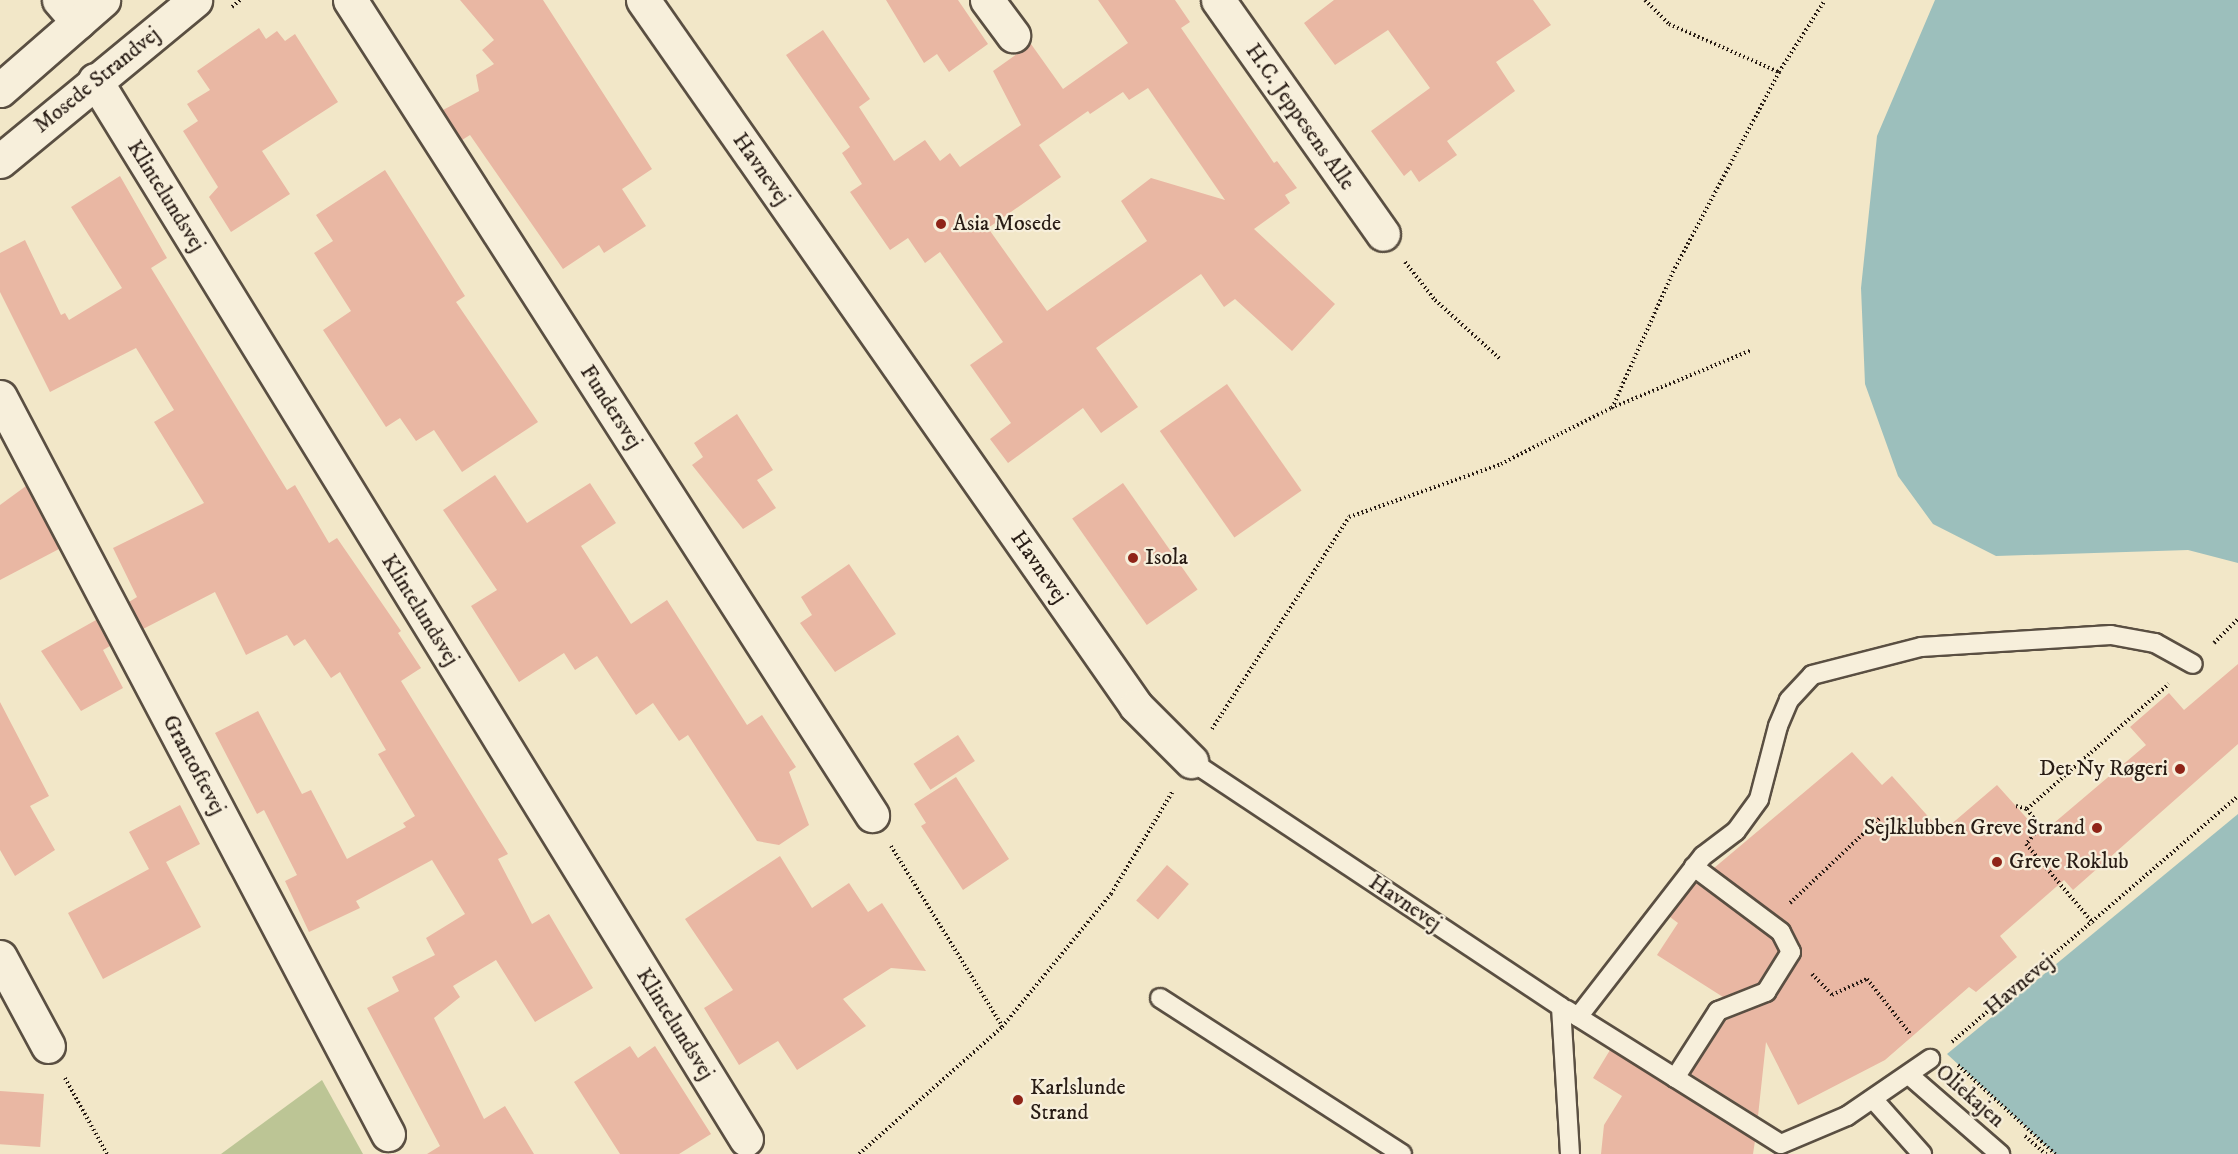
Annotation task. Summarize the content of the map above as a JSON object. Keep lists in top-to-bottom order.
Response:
{
  "streets": {
    "street": [
      "Mosede Strandvej",
      "H.C. Jeppesens Alle",
      "Havnevej",
      "Klintelundsvej",
      "Fundersvej",
      "Grantoftevej"
    ],
    "lane": ["Oliekajen"]
  },
  "crossings": [
    ["Mosede Strandvej", "Klintelundsvej"],
    ["Havnevej", "Oliekajen"]
  ],
  "places": [
    "Asia Mosede",
    "Isola",
    "Det Ny Røgeri",
    "Sejlklubben Greve Strand",
    "Greve Roklub",
    "Karlslunde Strand"
  ]
}
